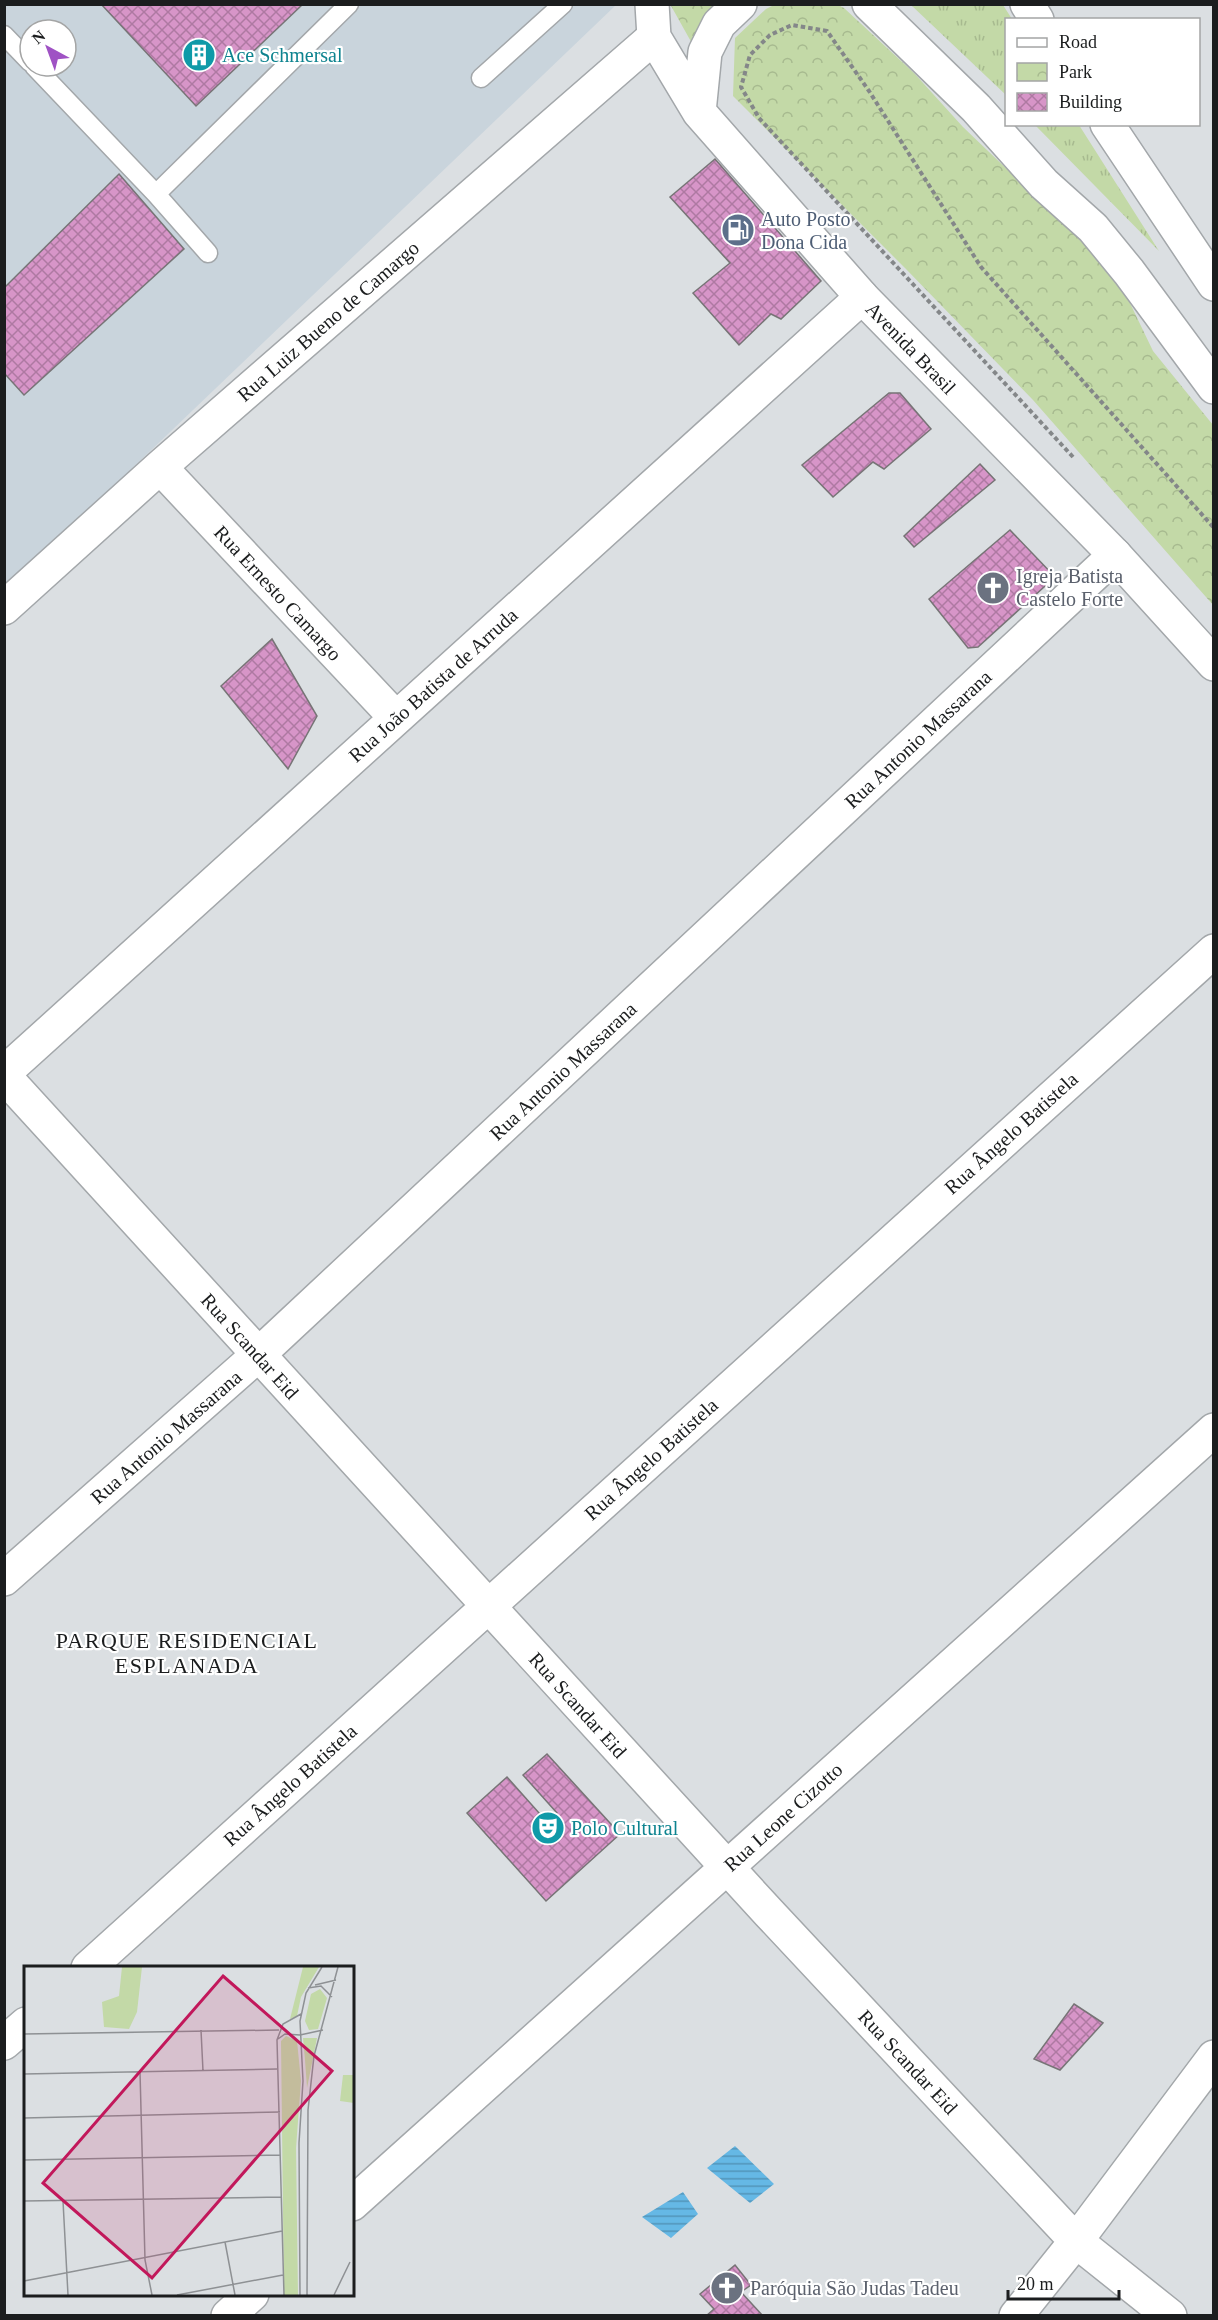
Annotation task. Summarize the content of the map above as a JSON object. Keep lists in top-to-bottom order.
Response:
{
  "streets": {
    "street": [
      "Rua Luiz Bueno de Camargo",
      "Avenida Brasil",
      "Rua Ernesto Camargo",
      "Rua João Batista de Arruda",
      "Rua Antonio Massarana",
      "Rua Ângelo Batistela",
      "Rua Scandar Eid",
      "Rua Leone Cizotto"
    ]
  },
  "crossings": [
    ["Rua Luiz Bueno de Camargo", "Avenida Brasil"],
    ["Rua Luiz Bueno de Camargo", "Rua Ernesto Camargo"],
    ["Avenida Brasil", "Rua João Batista de Arruda"],
    ["Avenida Brasil", "Rua Antonio Massarana"],
    ["Rua Ernesto Camargo", "Rua João Batista de Arruda"],
    ["Rua João Batista de Arruda", "Rua Scandar Eid"],
    ["Rua Antonio Massarana", "Rua Scandar Eid"],
    ["Rua Ângelo Batistela", "Rua Scandar Eid"],
    ["Rua Scandar Eid", "Rua Leone Cizotto"]
  ],
  "districts": ["PARQUE RESIDENCIAL ESPLANADA"],
  "places": {
    "building": ["Ace Schmersal"],
    "fuel station": ["Auto Posto Dona Cida"],
    "church": ["Igreja Batista Castelo Forte", "Paróquia São Judas Tadeu"],
    "theatre": ["Polo Cultural"]
  },
  "legend": ["Road", "Park", "Building"],
  "scale_bar": "20 m",
  "north": "top left"
}
